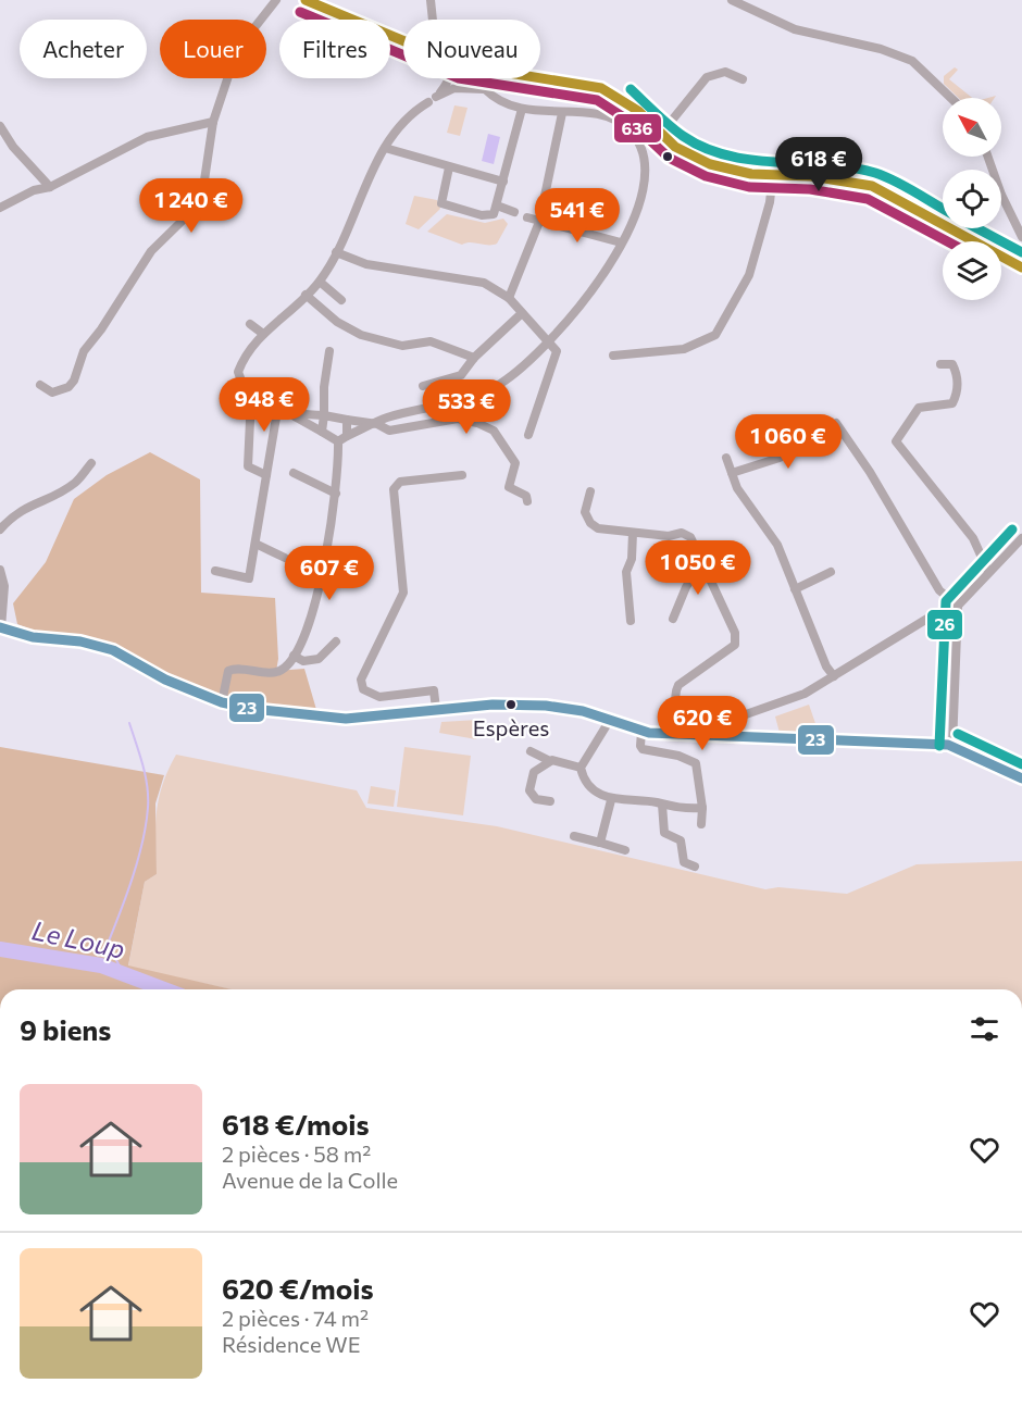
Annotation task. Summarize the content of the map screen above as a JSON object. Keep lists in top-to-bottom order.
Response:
{
  "water": ["Le Loup"],
  "places": ["Espères"],
  "lines": ["transit line 636", "transit line 26", "transit line 23"],
  "north": "top left",
  "page": {
    "chip": [
      "Acheter",
      "Louer",
      "Filtres",
      "Nouveau"
    ],
    "price": [
      "618 €",
      "1 240 €",
      "541 €",
      "948 €",
      "533 €",
      "1 060 €",
      "1 050 €",
      "607 €",
      "620 €"
    ],
    "heading": "9 biens",
    "list": [
      {
        "name": "618 €/mois",
        "note": "2 pièces · 58 m² · Avenue de la Colle"
      },
      {
        "name": "620 €/mois",
        "note": "2 pièces · 74 m² · Résidence WE"
      }
    ]
  }
}
